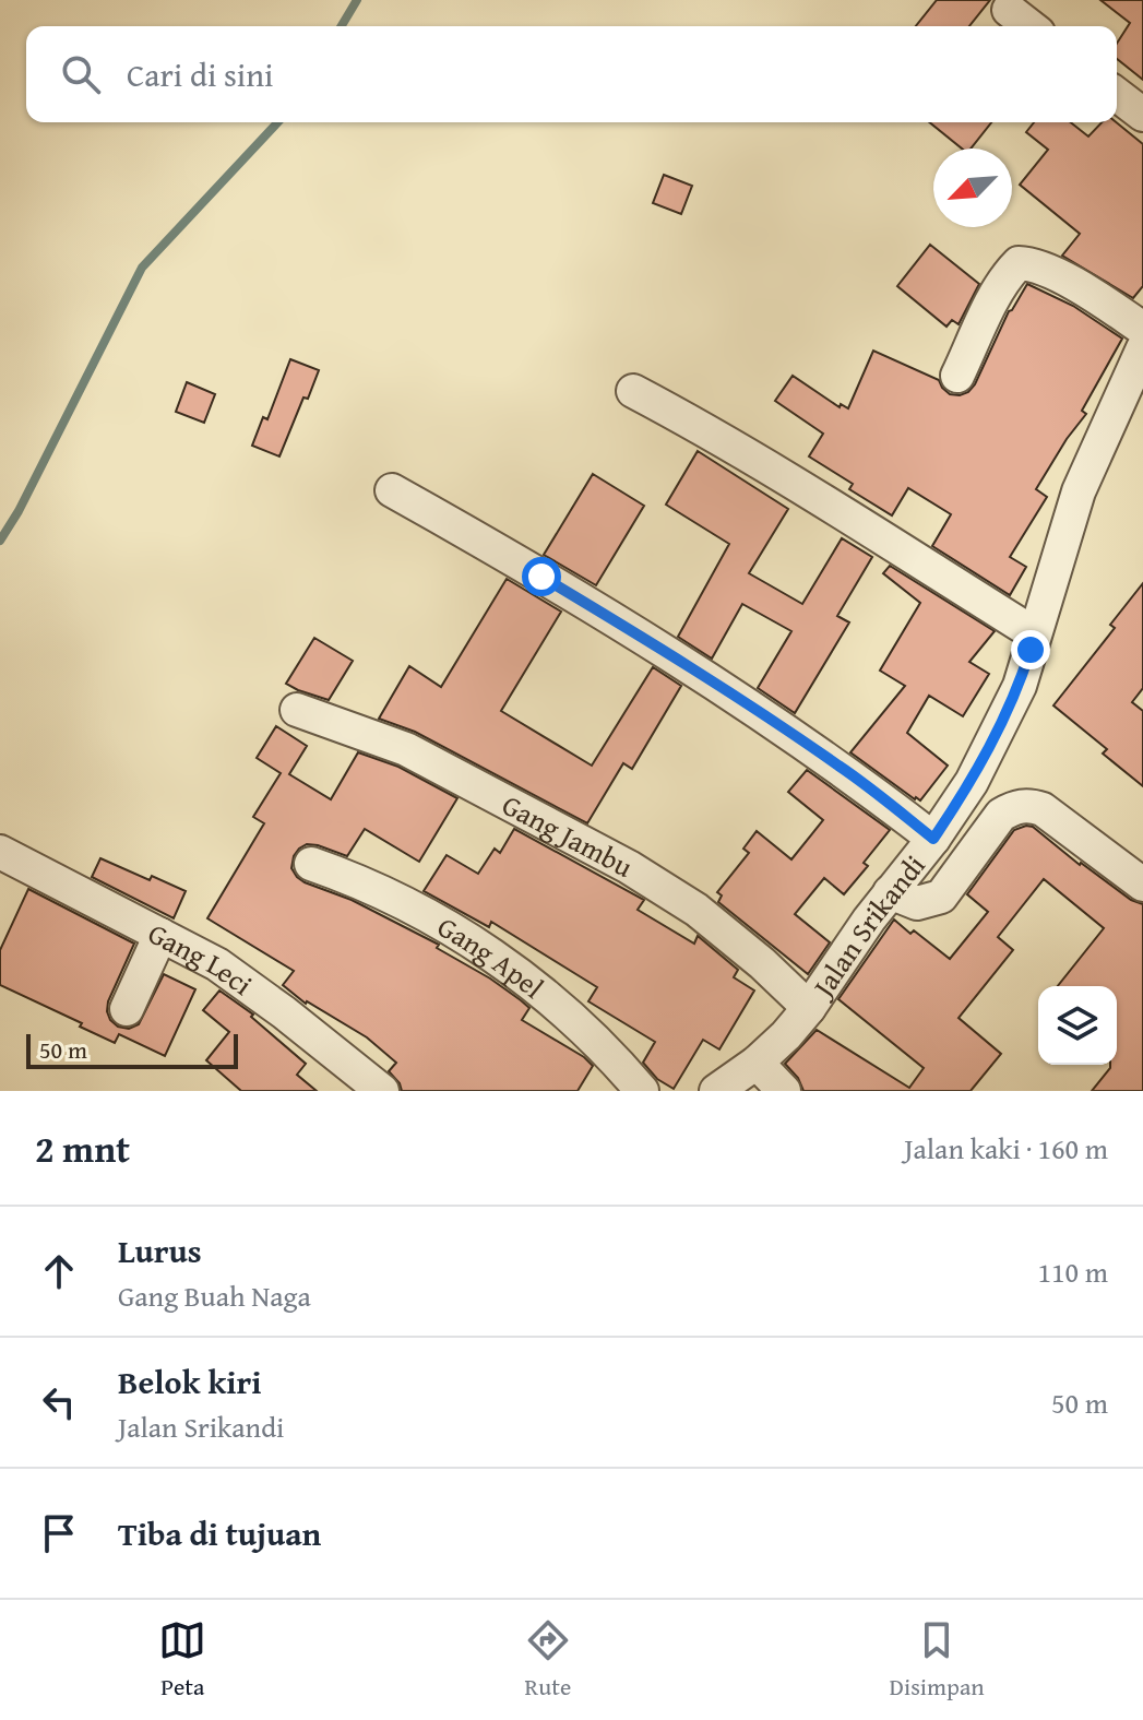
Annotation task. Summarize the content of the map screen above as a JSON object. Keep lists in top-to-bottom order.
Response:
{
  "streets": {
    "street": [
      "Gang Jambu",
      "Jalan Srikandi",
      "Gang Apel",
      "Gang Leci"
    ]
  },
  "crossings": [
    ["Gang Jambu", "Jalan Srikandi"]
  ],
  "scale_bar": "50 m",
  "north": "bottom left",
  "page": {
    "search": "Cari di sini",
    "scale": "50 m",
    "heading": ["2 mnt", "Jalan kaki · 160 m"],
    "list": [
      ["Lurus", "Gang Buah Naga", "110 m"],
      ["Belok kiri", "Jalan Srikandi", "50 m"],
      "Tiba di tujuan"
    ],
    "nav": ["Peta", "Rute", "Disimpan"]
  }
}
